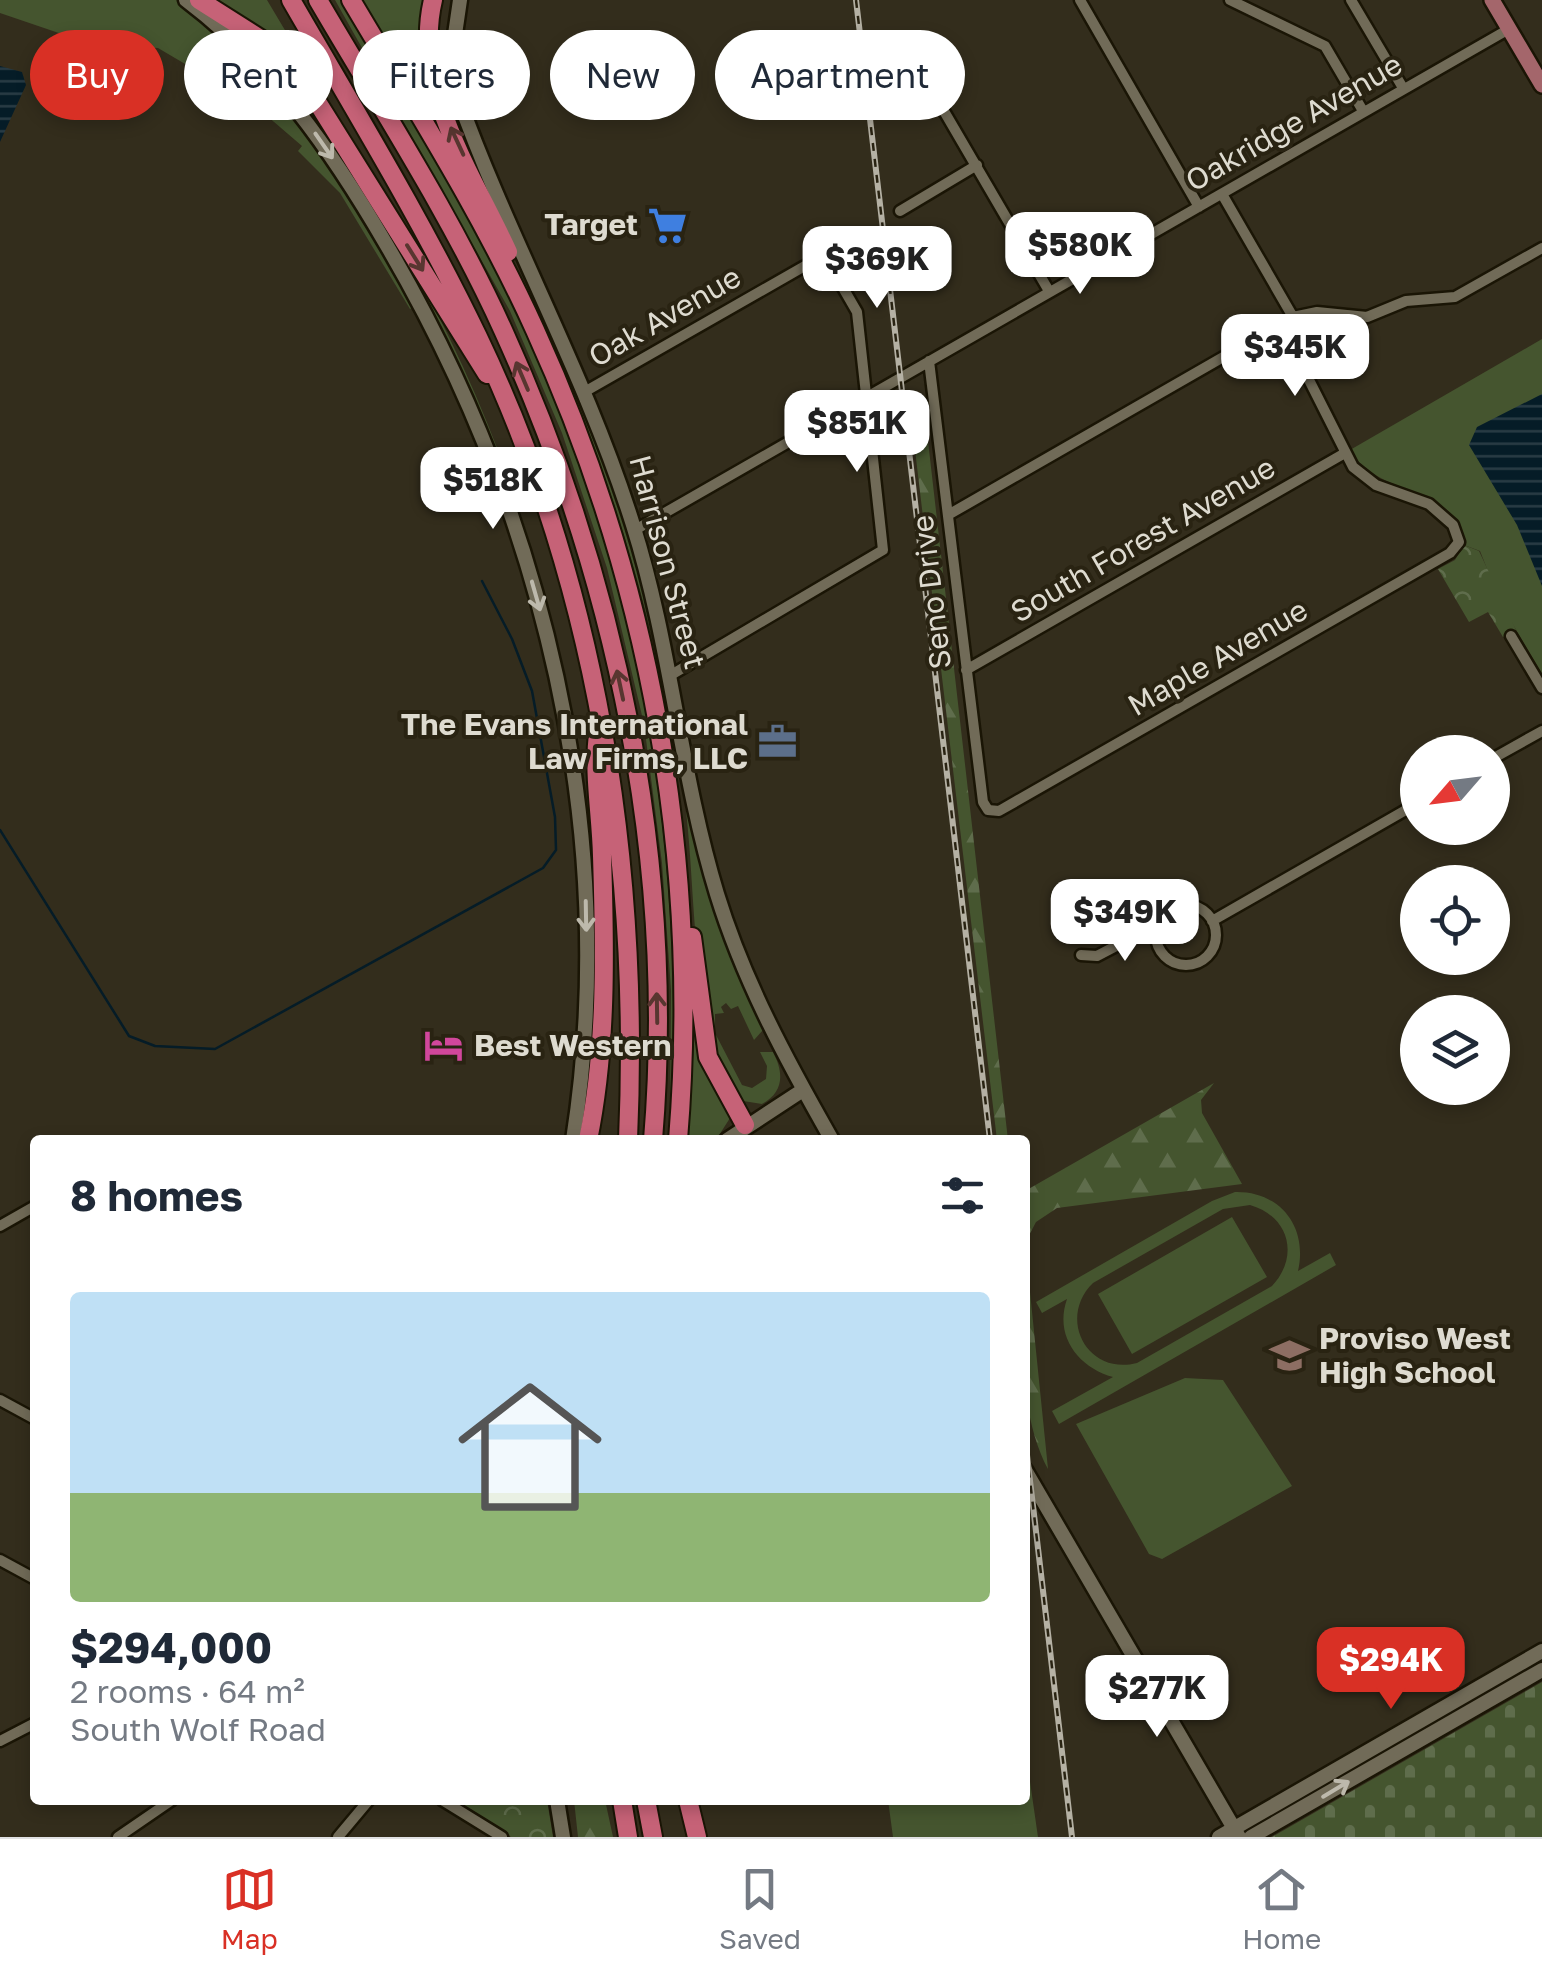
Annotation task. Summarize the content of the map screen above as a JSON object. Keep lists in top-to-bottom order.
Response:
{
  "streets": {
    "main road": ["Harrison Street"],
    "street": [
      "Oakridge Avenue",
      "Oak Avenue",
      "South Forest Avenue",
      "Seno Drive",
      "Maple Avenue"
    ]
  },
  "crossings": [
    ["Oakridge Avenue", "Oak Avenue"],
    ["Oakridge Avenue", "Harrison Street"],
    ["Oakridge Avenue", "Seno Drive"],
    ["Oak Avenue", "Harrison Street"],
    ["South Forest Avenue", "Seno Drive"],
    ["South Forest Avenue", "Maple Avenue"],
    ["Seno Drive", "Maple Avenue"]
  ],
  "places": {
    "supermarket": ["Target"],
    "office": ["The Evans International Law Firms, LLC"],
    "hotel": ["Best Western"],
    "school or university": ["Proviso West High School"]
  },
  "north": "bottom left",
  "page": {
    "chip": [
      "Buy",
      "Rent",
      "Filters",
      "New",
      "Apartment"
    ],
    "price": [
      "$580K",
      "$369K",
      "$345K",
      "$851K",
      "$518K",
      "$349K",
      "$294K",
      "$277K"
    ],
    "heading": "8 homes",
    "list": [
      {
        "name": "$294,000",
        "note": "2 rooms · 64 m² · South Wolf Road"
      }
    ],
    "tabs": ["Map", "Saved", "Home"]
  }
}
